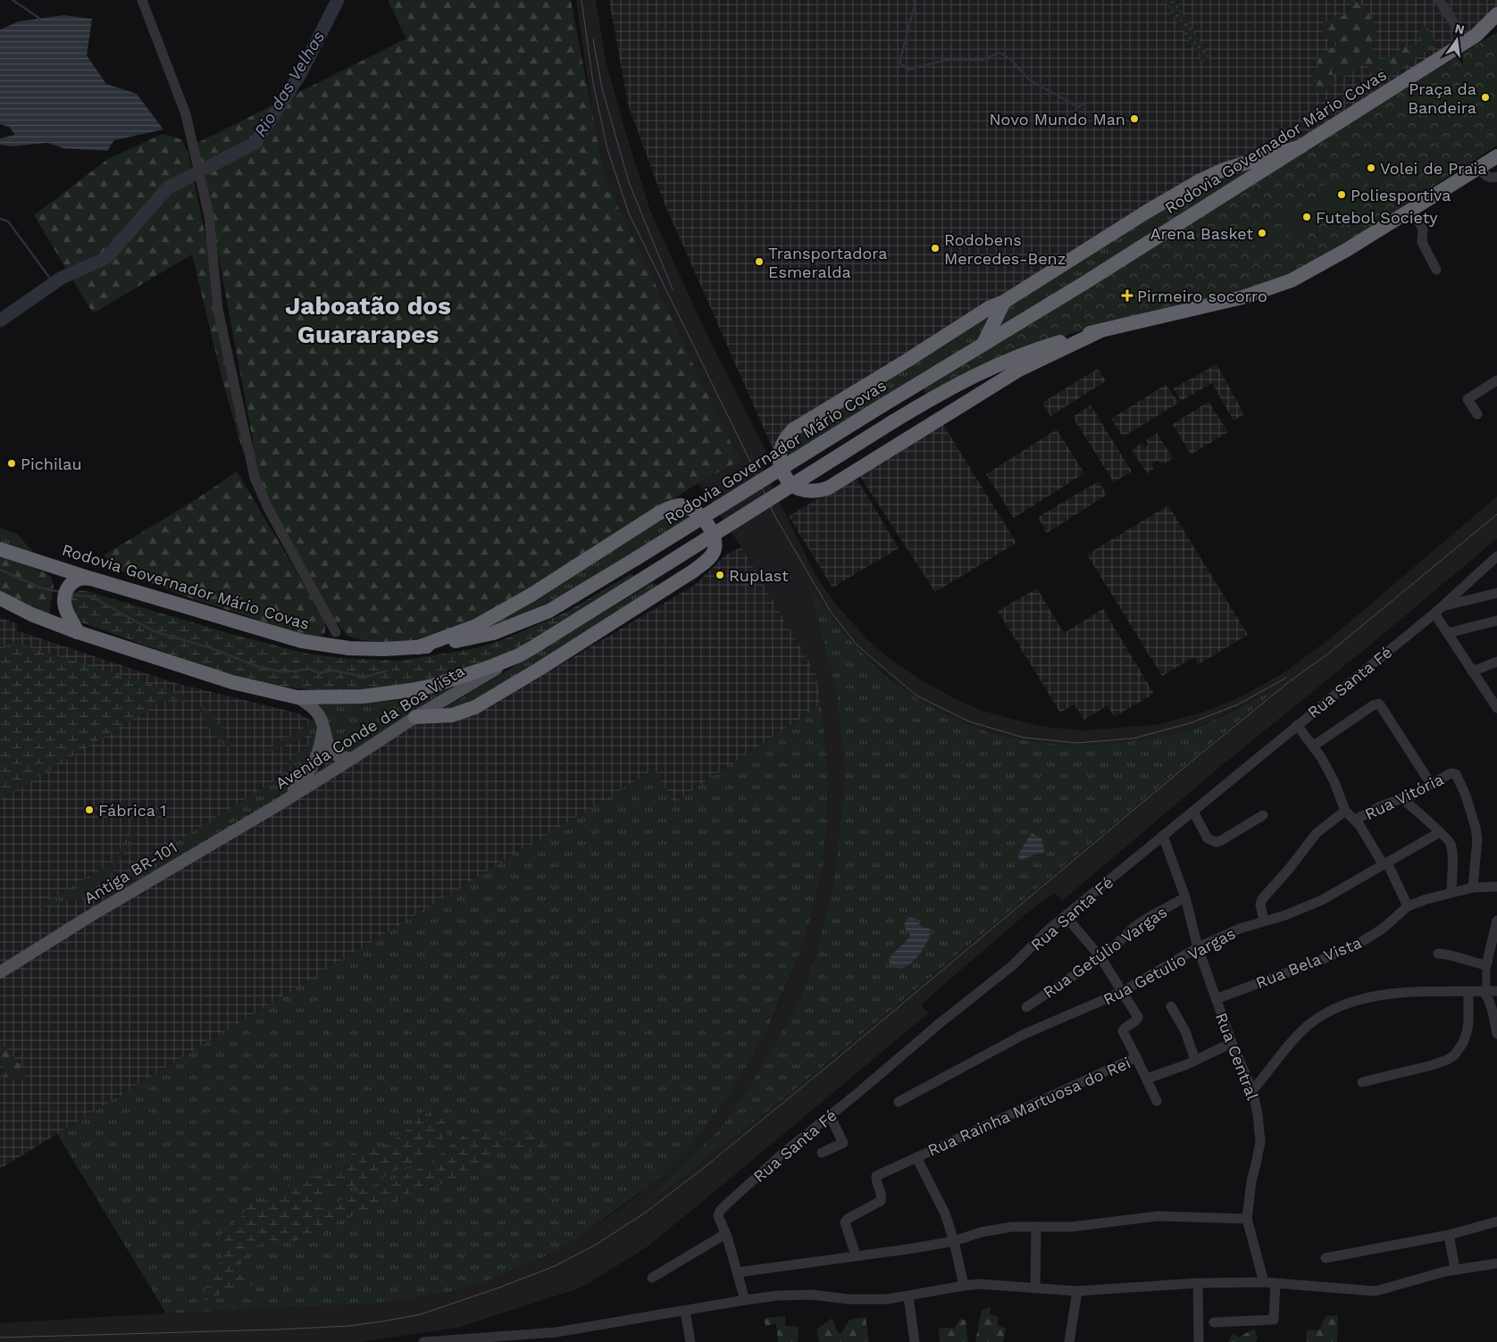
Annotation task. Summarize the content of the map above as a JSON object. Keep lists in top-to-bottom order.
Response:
{
  "streets": {
    "highway": ["Rodovia Governador Mário Covas"],
    "main road": ["Avenida Conde da Boa Vista", "Antiga BR-101"],
    "street": [
      "Rua Santa Fé",
      "Rua Vitória",
      "Rua Getúlio Vargas",
      "Rua Bela Vista",
      "Rua Getulio Vargas",
      "Rua Central",
      "Rua Rainha Martuosa do Rei"
    ]
  },
  "crossings": [
    ["Rua Santa Fé", "Rua Central"],
    ["Avenida Conde da Boa Vista", "Antiga BR-101"],
    ["Rua Vitória", "Rua Bela Vista"],
    ["Rua Getúlio Vargas", "Rua Central"],
    ["Rua Bela Vista", "Rua Central"],
    ["Rua Getulio Vargas", "Rua Central"]
  ],
  "districts": ["Jaboatão dos Guararapes"],
  "water": ["Rio das Velhas"],
  "places": {
    "other": [
      "Praça da Bandeira",
      "Novo Mundo Man",
      "Volei de Praia",
      "Poliesportiva",
      "Futebol Society",
      "Arena Basket",
      "Rodobens Mercedes-Benz",
      "Transportadora Esmeralda",
      "Pichilau",
      "Ruplast",
      "Fábrica 1"
    ],
    "health": ["Pirmeiro socorro"]
  },
  "north": "top"
}
